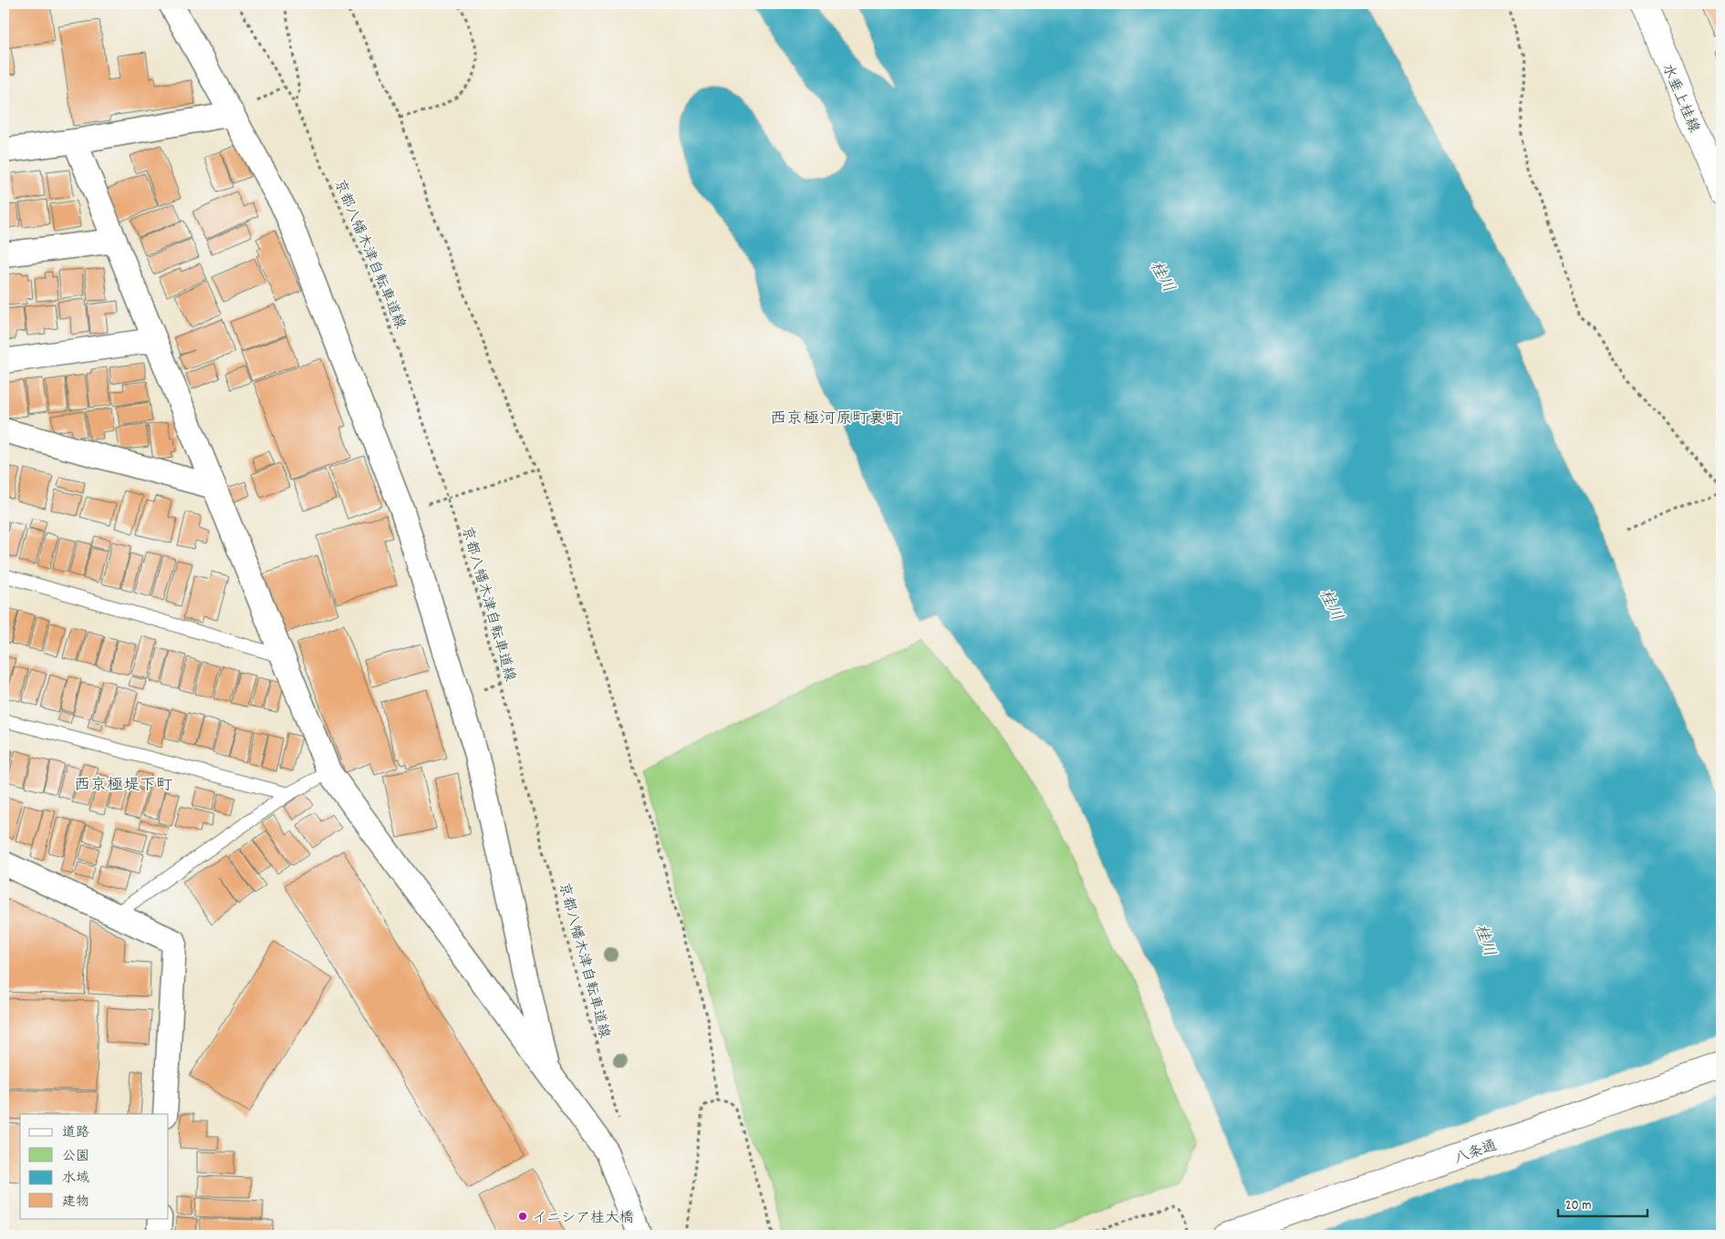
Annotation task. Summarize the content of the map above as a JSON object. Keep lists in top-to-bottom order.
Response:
{
  "streets": {
    "main road": ["水垂上桂線", "八条通"],
    "path": ["京都八幡木津自転車道線"]
  },
  "districts": ["西京極河原町裏町", "西京極堤下町"],
  "water": ["桂川"],
  "places": ["イニシア桂大橋"],
  "legend": [
    "道路",
    "公園",
    "水域",
    "建物"
  ],
  "scale_bar": "20 m"
}
